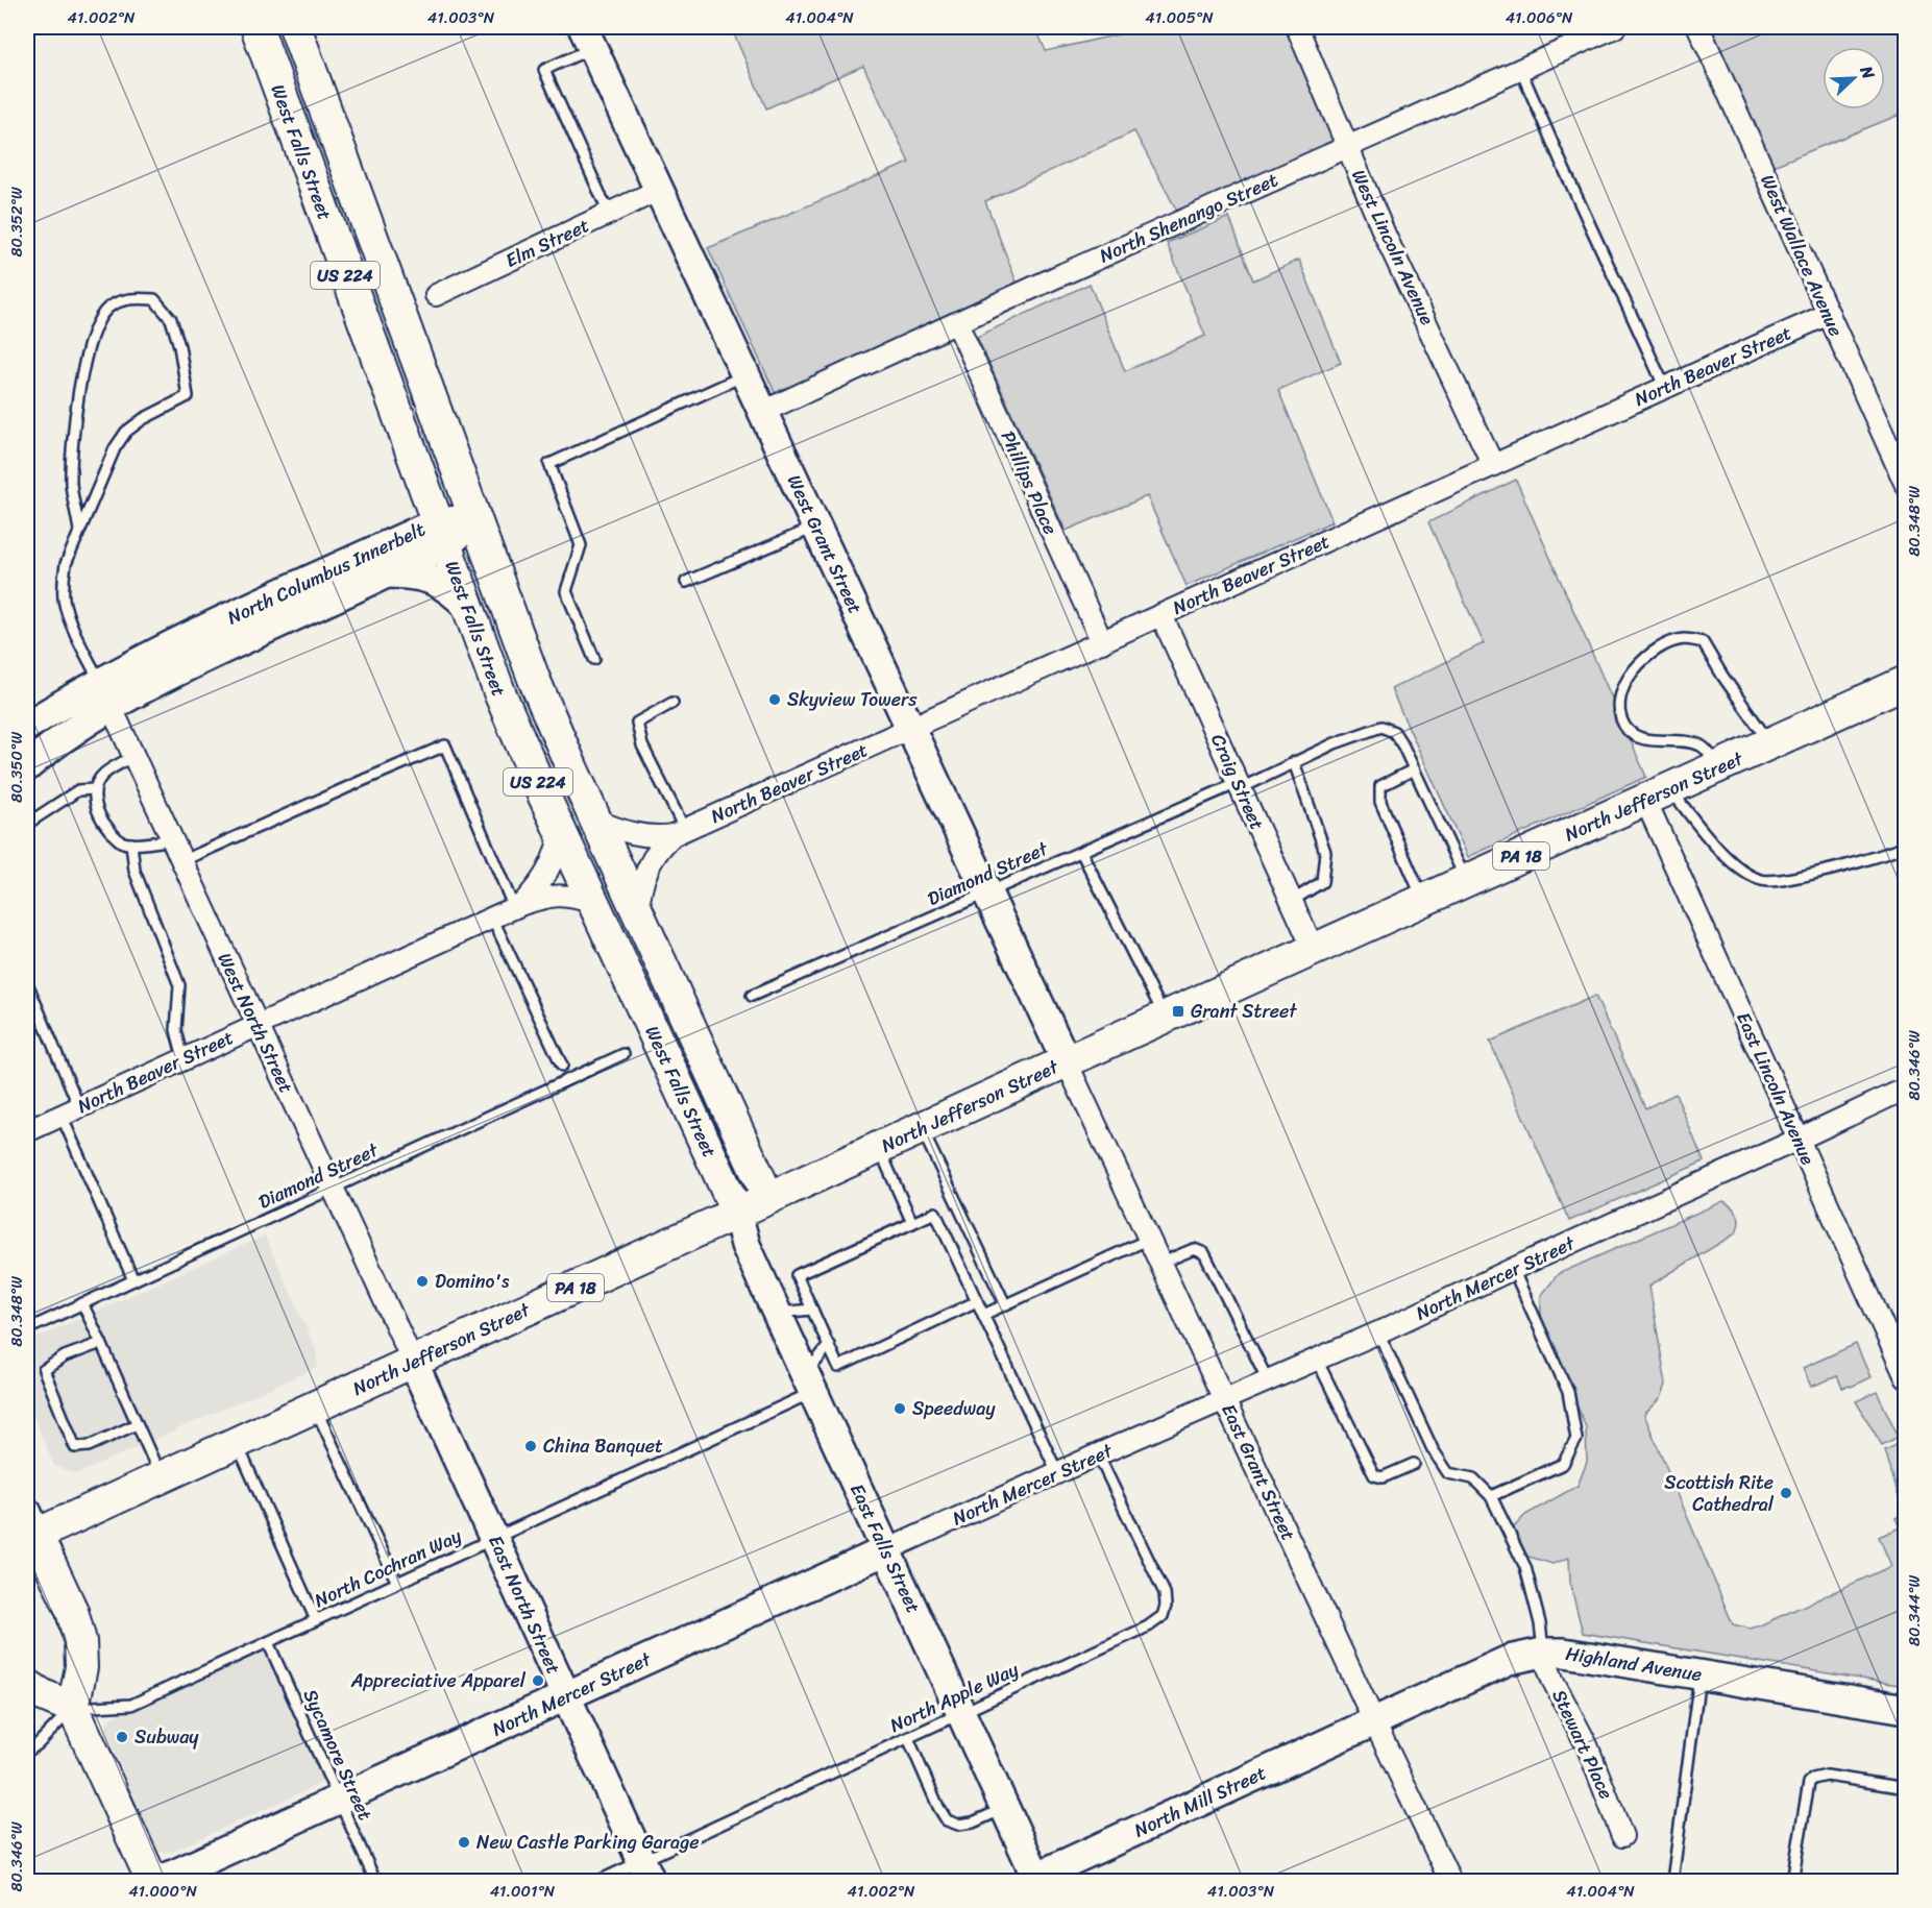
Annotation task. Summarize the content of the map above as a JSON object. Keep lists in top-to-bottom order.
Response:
{
  "streets": {
    "main road": [
      "West Falls Street",
      "US 224",
      "North Jefferson Street",
      "PA 18"
    ],
    "street": [
      "North Shenango Street",
      "Elm Street",
      "West Lincoln Avenue",
      "West Wallace Avenue",
      "North Beaver Street",
      "Phillips Place",
      "West Grant Street",
      "North Columbus Innerbelt",
      "Craig Street",
      "West North Street",
      "East Lincoln Avenue",
      "North Mercer Street",
      "East Grant Street",
      "East Falls Street",
      "East North Street",
      "Highland Avenue",
      "Stewart Place",
      "North Mill Street"
    ],
    "lane": [
      "Diamond Street",
      "North Cochran Way",
      "North Apple Way",
      "Sycamore Street"
    ]
  },
  "crossings": [
    ["West Falls Street", "North Beaver Street"],
    ["West Falls Street", "North Columbus Innerbelt"],
    ["West Falls Street", "North Jefferson Street"],
    ["West Falls Street", "East Falls Street"],
    ["North Shenango Street", "West Lincoln Avenue"],
    ["North Shenango Street", "Phillips Place"],
    ["North Shenango Street", "West Grant Street"],
    ["Elm Street", "West Grant Street"],
    ["West Lincoln Avenue", "North Beaver Street"],
    ["West Wallace Avenue", "North Beaver Street"],
    ["North Beaver Street", "Phillips Place"],
    ["North Beaver Street", "West Grant Street"],
    ["North Beaver Street", "Craig Street"],
    ["North Beaver Street", "West North Street"],
    ["West Grant Street", "North Jefferson Street"],
    ["West Grant Street", "Diamond Street"],
    ["West Grant Street", "East Grant Street"],
    ["North Columbus Innerbelt", "West North Street"],
    ["Craig Street", "North Jefferson Street"],
    ["Craig Street", "Diamond Street"],
    ["North Jefferson Street", "Diamond Street"],
    ["North Jefferson Street", "West North Street"],
    ["North Jefferson Street", "East Lincoln Avenue"],
    ["North Jefferson Street", "East Grant Street"],
    ["North Jefferson Street", "East Falls Street"],
    ["North Jefferson Street", "East North Street"],
    ["Diamond Street", "West North Street"],
    ["West North Street", "East North Street"],
    ["East Lincoln Avenue", "North Mercer Street"],
    ["North Mercer Street", "East Grant Street"],
    ["North Mercer Street", "East Falls Street"],
    ["North Mercer Street", "East North Street"],
    ["North Mercer Street", "North Apple Way"],
    ["North Mercer Street", "Sycamore Street"],
    ["East Grant Street", "Highland Avenue"],
    ["East Grant Street", "North Mill Street"],
    ["East Falls Street", "North Cochran Way"],
    ["East Falls Street", "North Apple Way"],
    ["East Falls Street", "North Mill Street"],
    ["North Cochran Way", "East North Street"],
    ["North Cochran Way", "Sycamore Street"],
    ["East North Street", "North Apple Way"],
    ["Highland Avenue", "Stewart Place"],
    ["Highland Avenue", "North Mill Street"]
  ],
  "places": {
    "other": [
      "Skyview Towers",
      "Domino's",
      "Speedway",
      "China Banquet",
      "Scottish Rite Cathedral",
      "Appreciative Apparel",
      "Subway",
      "New Castle Parking Garage"
    ],
    "transit": ["Grant Street"]
  },
  "north": "top right",
  "coordinates": [
    "41.002°N",
    "41.003°N",
    "41.004°N",
    "41.005°N",
    "41.006°N",
    "80.352°W",
    "80.348°W",
    "80.350°W",
    "80.346°W",
    "80.344°W",
    "41.000°N",
    "41.001°N"
  ]
}
